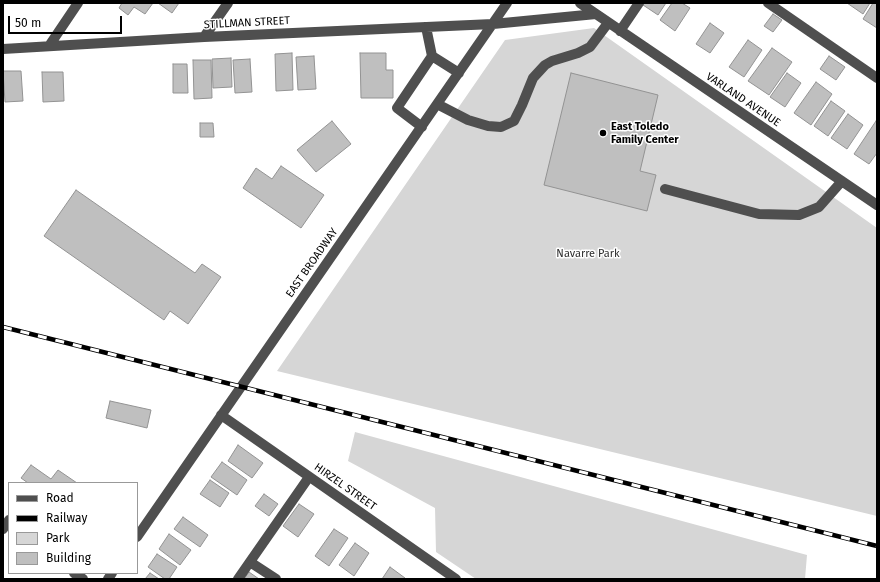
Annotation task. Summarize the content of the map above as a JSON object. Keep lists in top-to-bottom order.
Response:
{
  "streets": {
    "street": [
      "STILLMAN STREET",
      "VARLAND AVENUE",
      "EAST BROADWAY",
      "HIRZEL STREET"
    ]
  },
  "crossings": [
    ["STILLMAN STREET", "EAST BROADWAY"],
    ["EAST BROADWAY", "HIRZEL STREET"]
  ],
  "parks": ["Navarre Park"],
  "places": ["East Toledo Family Center"],
  "legend": [
    "Road",
    "Railway",
    "Park",
    "Building"
  ],
  "scale_bar": "50 m"
}
